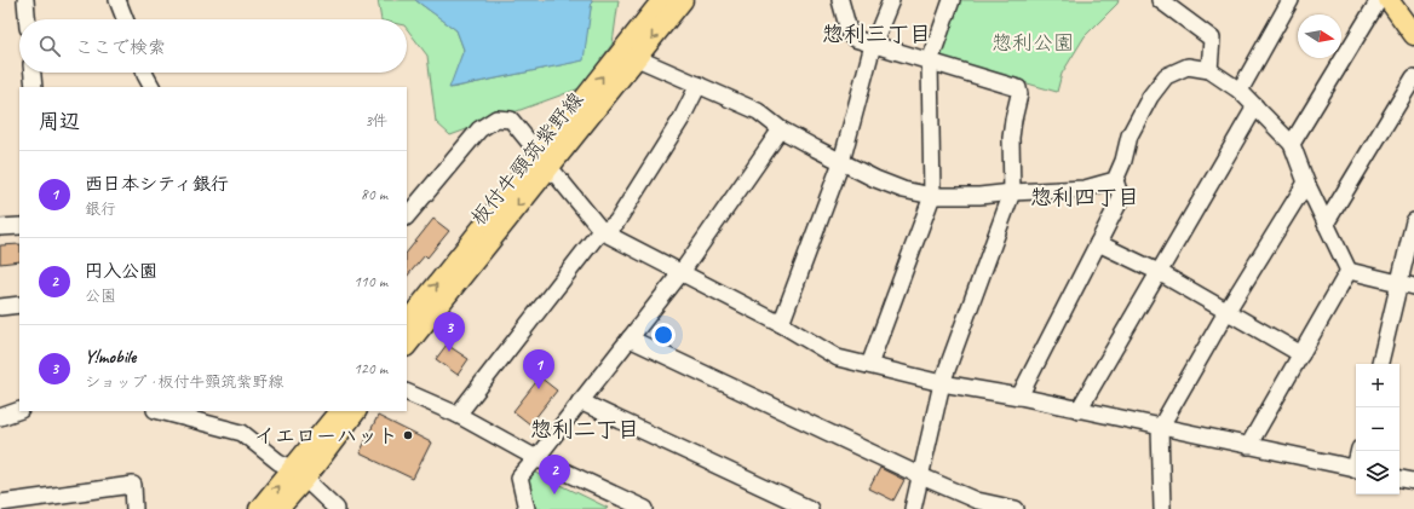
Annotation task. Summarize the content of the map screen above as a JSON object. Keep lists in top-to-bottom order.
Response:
{
  "streets": {
    "main road": ["板付牛頸筑紫野線"]
  },
  "districts": ["惣利三丁目", "惣利四丁目", "惣利二丁目"],
  "parks": ["惣利公園"],
  "places": ["イエローハット"],
  "north": "right",
  "page": {
    "search": "ここで検索",
    "heading": ["周辺", "3件"],
    "list": [
      {
        "mark": "1",
        "name": "西日本シティ銀行",
        "note": "銀行",
        "value": "80 m"
      },
      {
        "mark": "2",
        "name": "円入公園",
        "note": "公園",
        "value": "110 m"
      },
      {
        "mark": "3",
        "name": "Y!mobile",
        "note": "ショップ · 板付牛頸筑紫野線",
        "value": "120 m"
      }
    ],
    "pins": ["3", "1", "2"],
    "map_buttons": ["+", "−"]
  }
}
